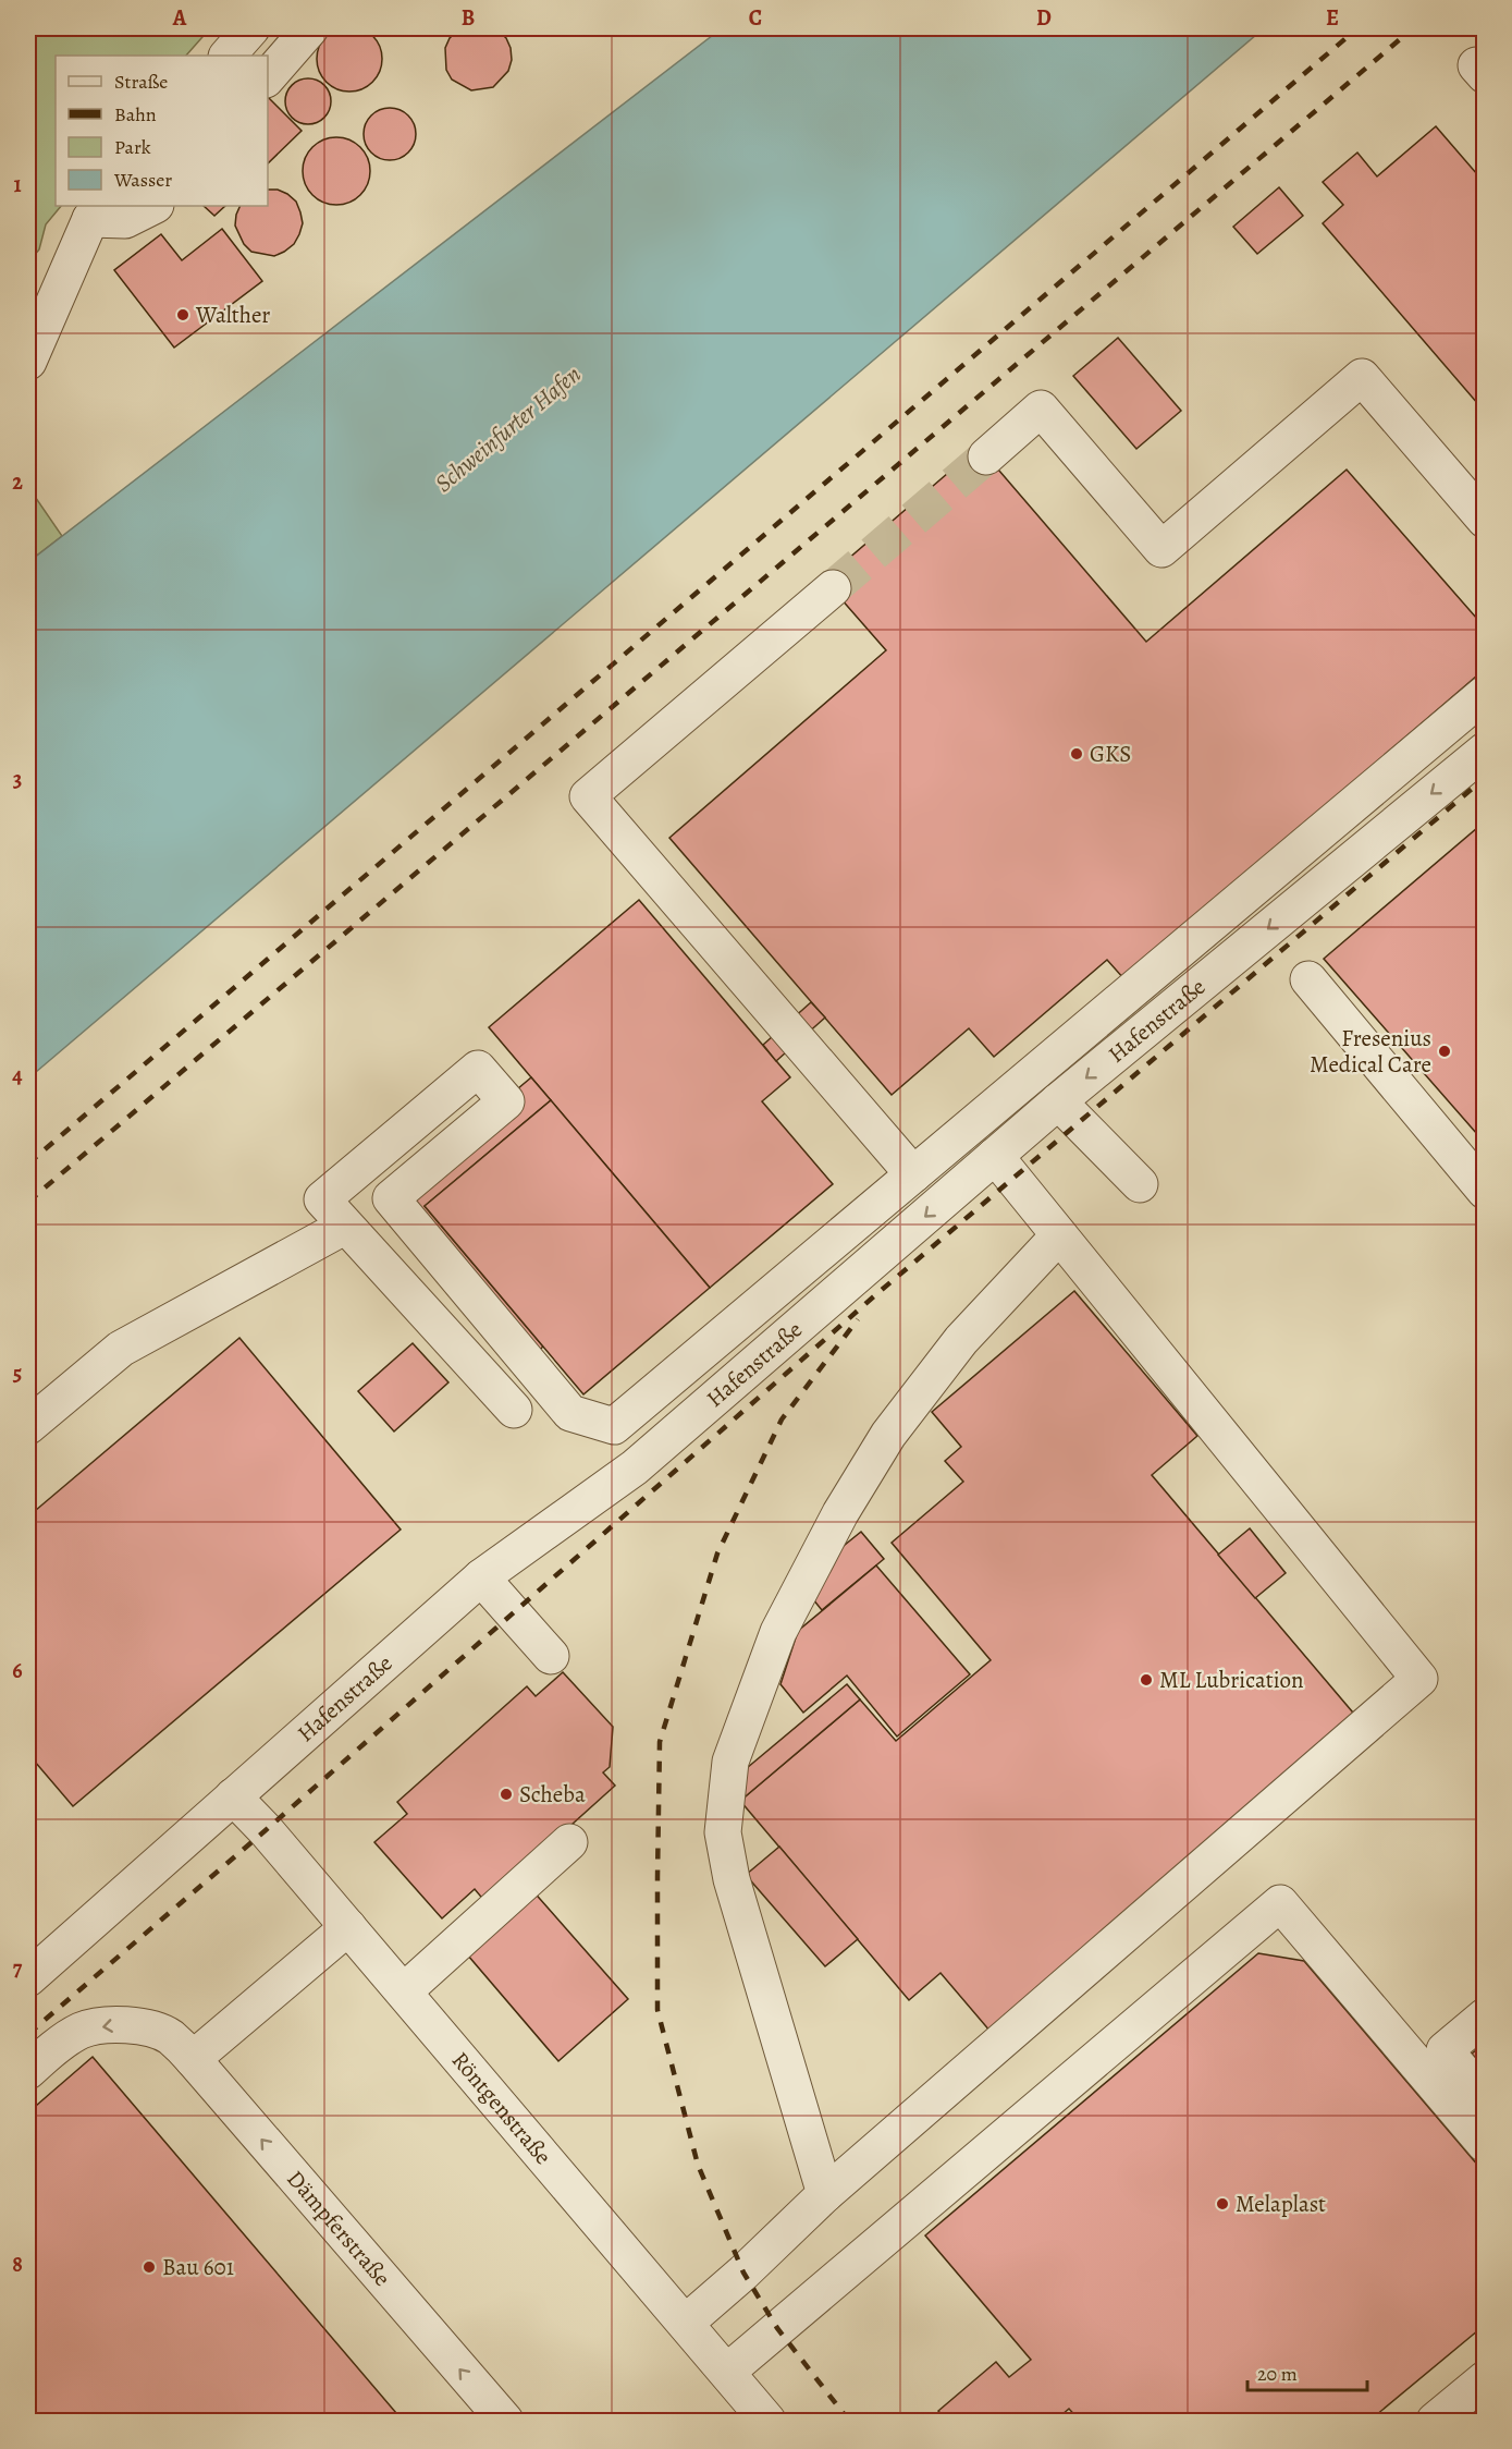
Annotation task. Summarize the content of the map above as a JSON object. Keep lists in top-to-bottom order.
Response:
{
  "streets": {
    "street": ["Hafenstraße", "Röntgenstraße", "Dämpferstraße"]
  },
  "crossings": [
    ["Hafenstraße", "Röntgenstraße"]
  ],
  "one_way": ["Dämpferstraße"],
  "water": ["Schweinfurter Hafen"],
  "places": [
    "Walther",
    "GKS",
    "Fresenius Medical Care",
    "ML Lubrication",
    "Scheba",
    "Melaplast",
    "Bau 601"
  ],
  "legend": [
    "Straße",
    "Bahn",
    "Park",
    "Wasser"
  ],
  "scale_bar": "20 m",
  "grid": {
    "columns": [
      "A",
      "B",
      "C",
      "D",
      "E"
    ],
    "rows": [
      "1",
      "2",
      "3",
      "4",
      "5",
      "6",
      "7",
      "8"
    ]
  }
}
